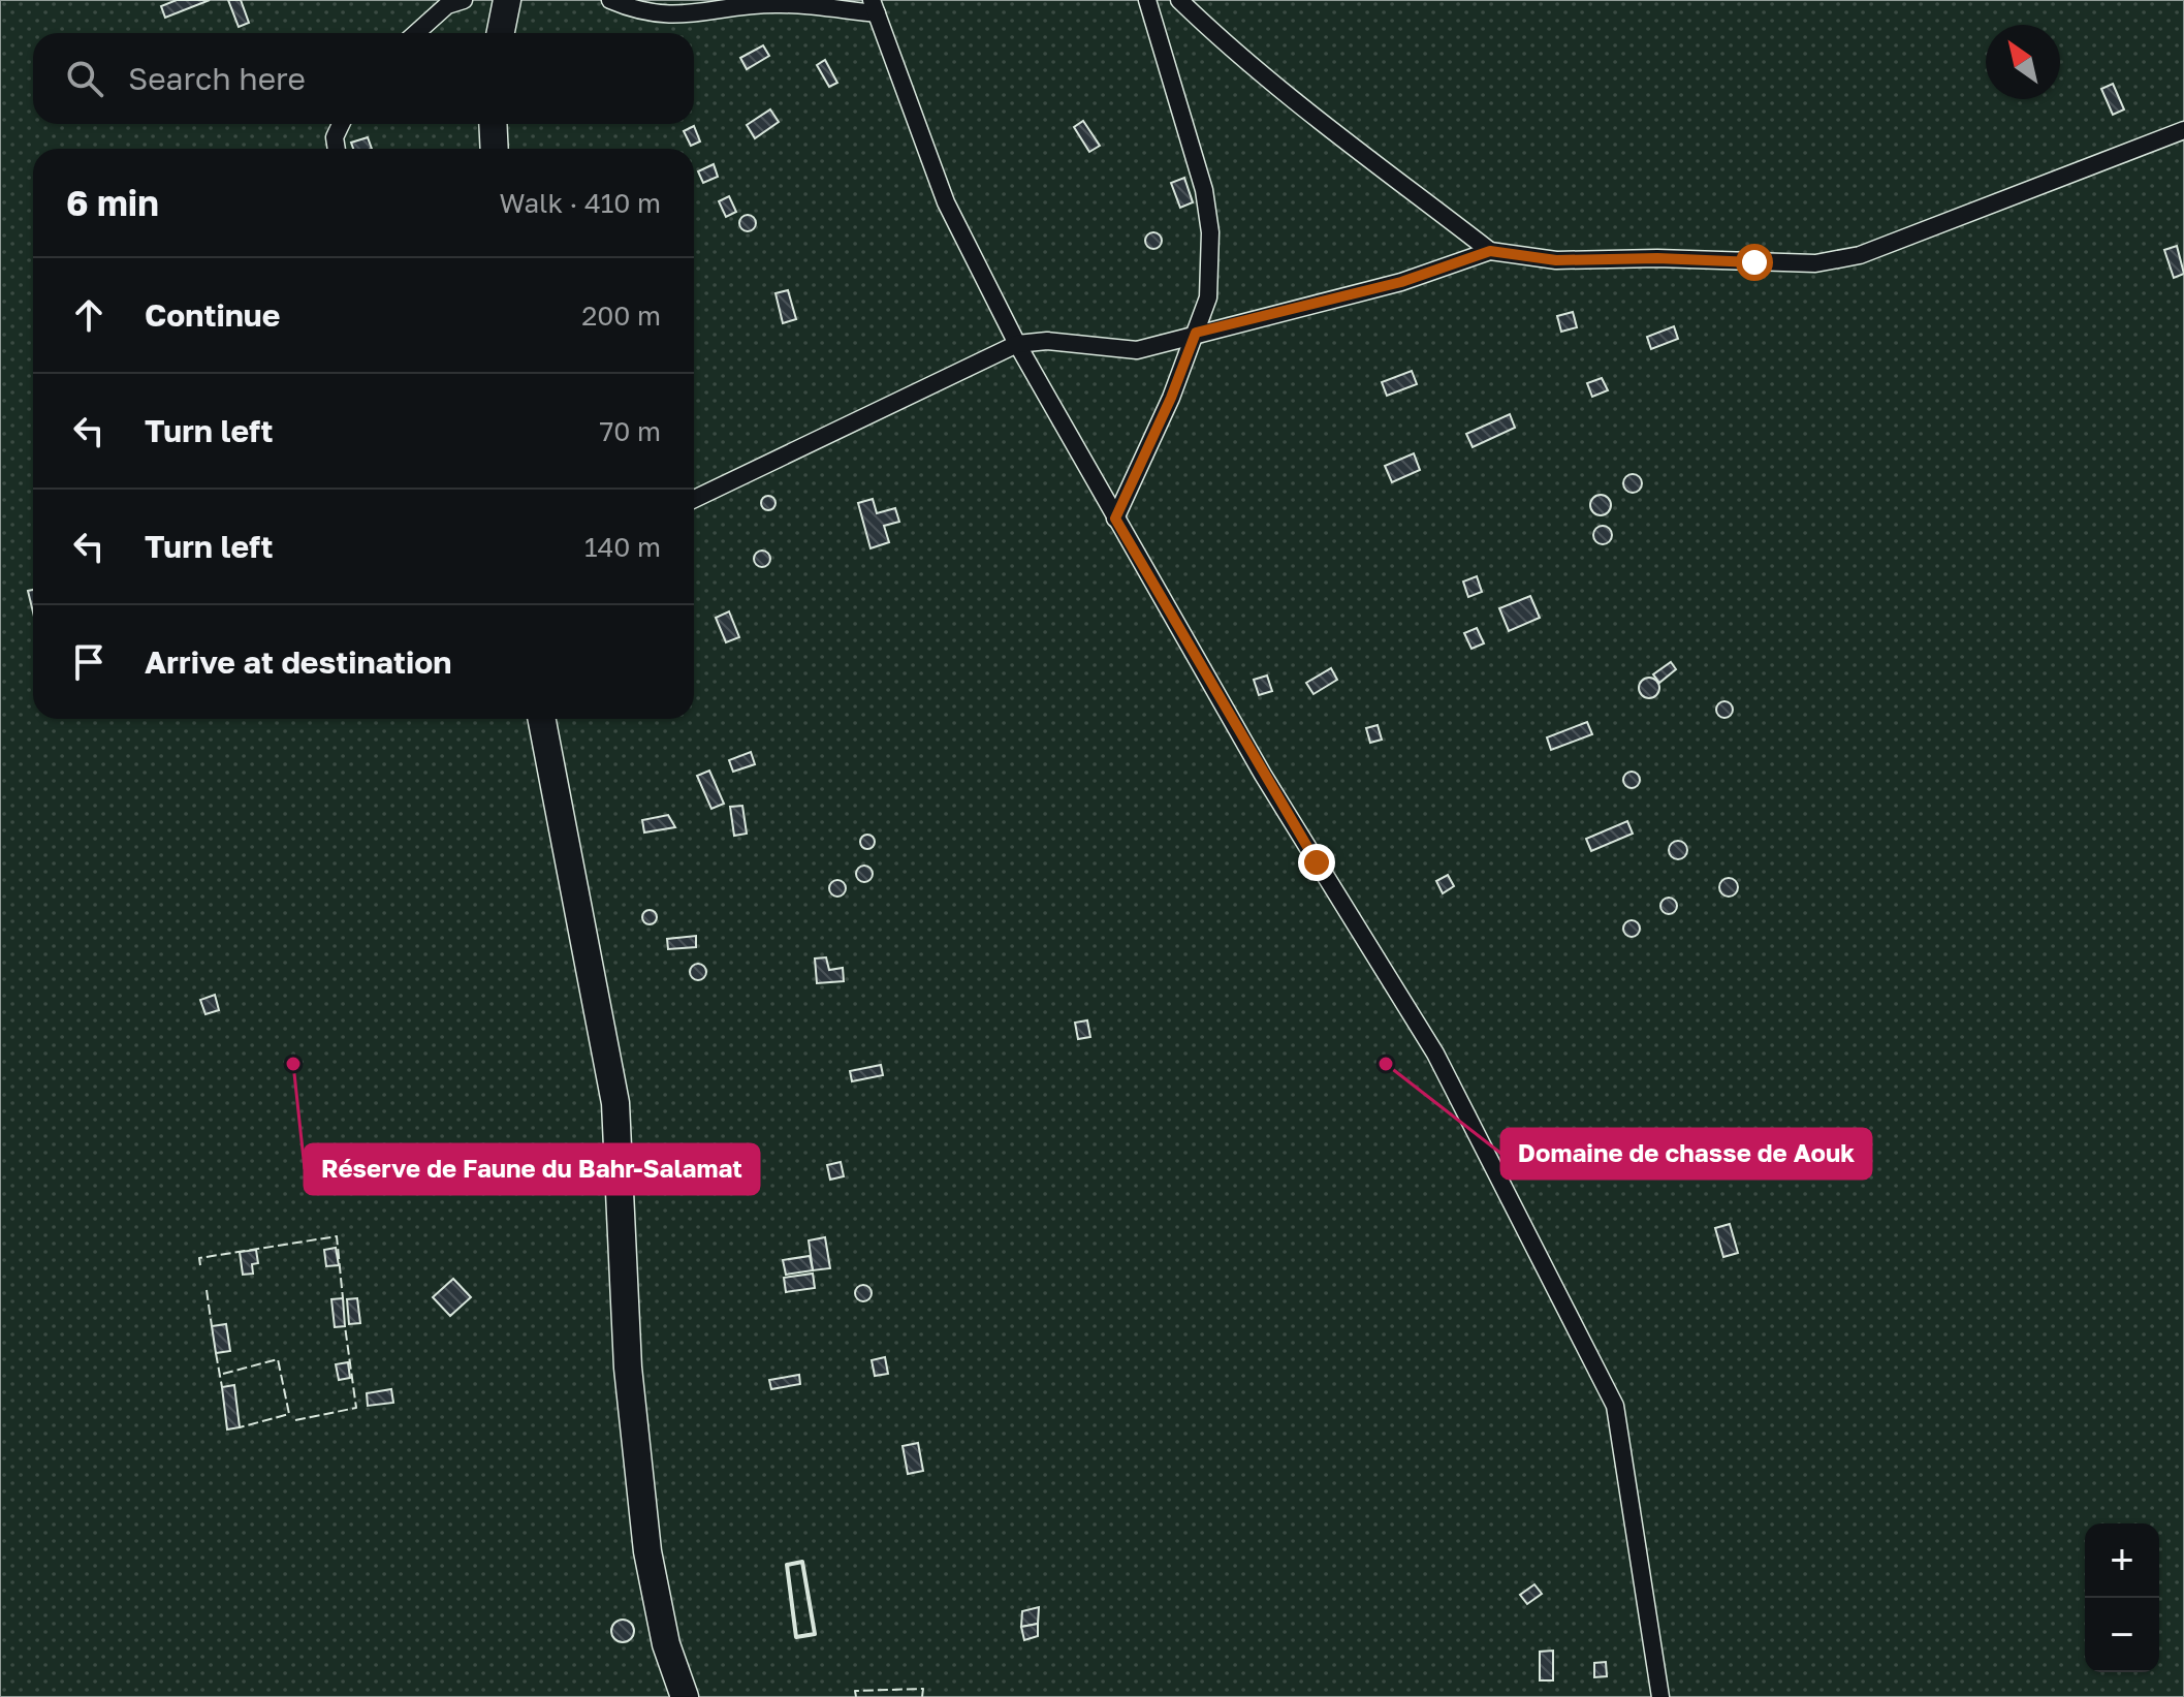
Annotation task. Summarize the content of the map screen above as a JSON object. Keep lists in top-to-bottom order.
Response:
{
  "places": ["Réserve de Faune du Bahr-Salamat", "Domaine de chasse de Aouk"],
  "north": "top left",
  "page": {
    "search": "Search here",
    "heading": ["6 min", "Walk · 410 m"],
    "list": [
      ["Continue", "200 m"],
      ["Turn left", "70 m"],
      ["Turn left", "140 m"],
      "Arrive at destination"
    ],
    "map_buttons": ["+", "−"]
  }
}
